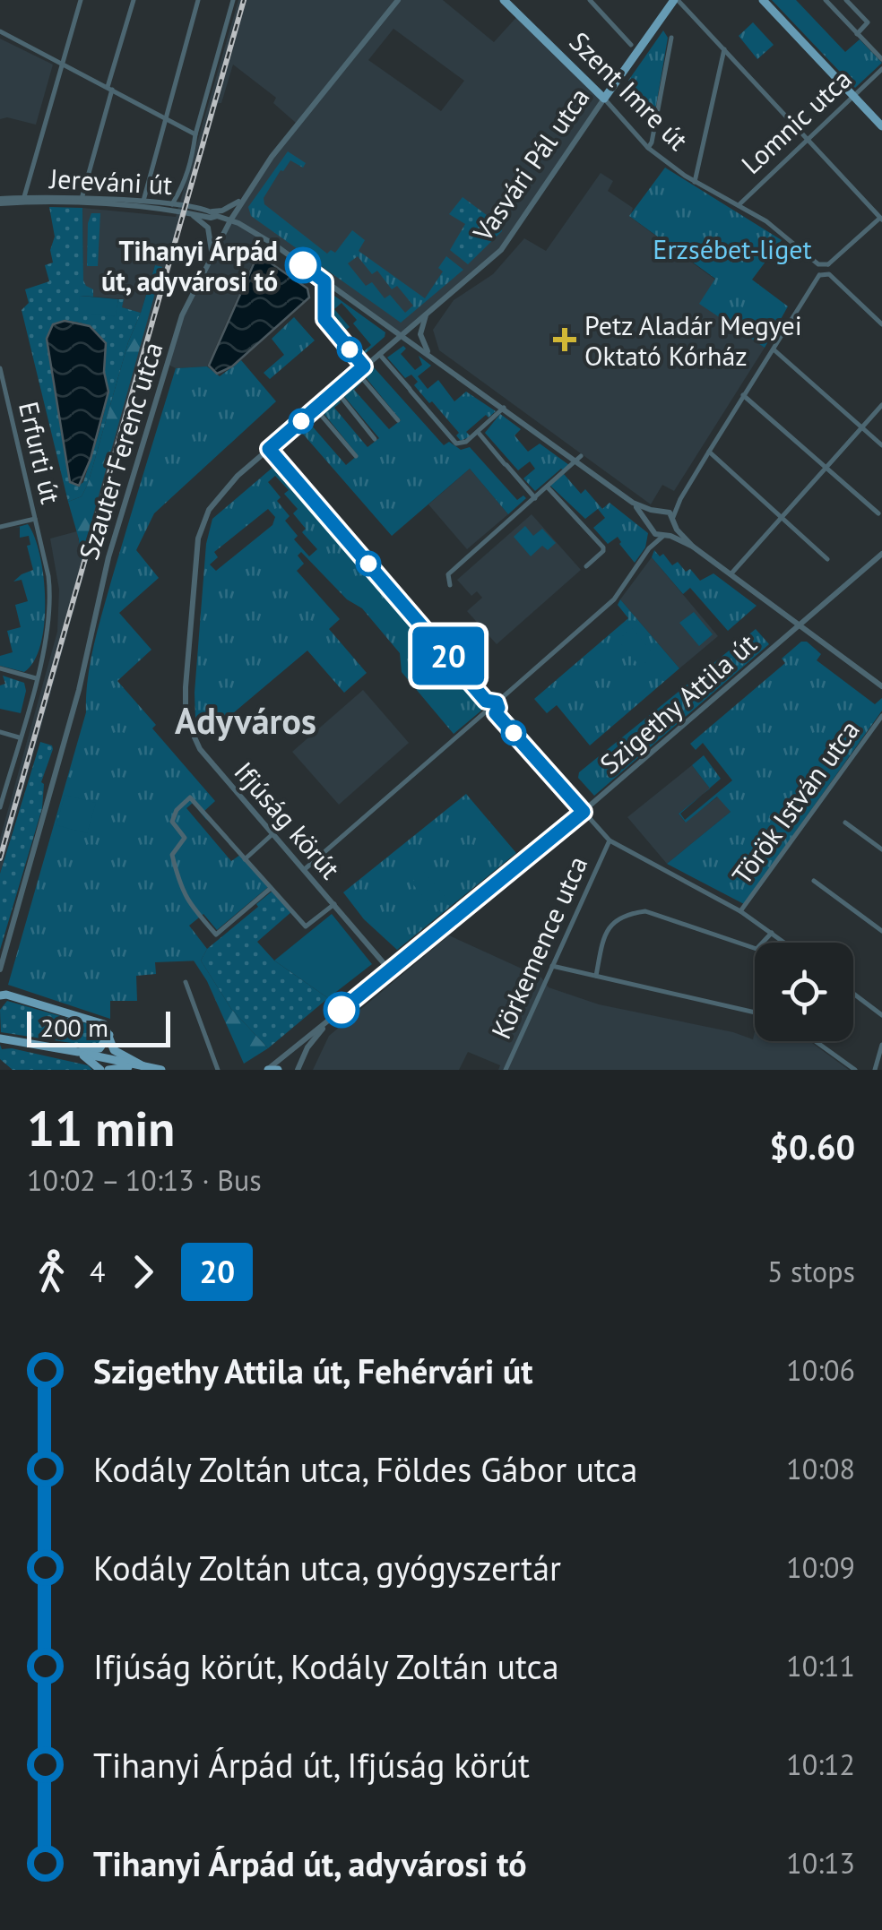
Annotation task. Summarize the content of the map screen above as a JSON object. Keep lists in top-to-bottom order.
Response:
{
  "streets": {
    "main road": ["Szent Imre út", "Vasvári Pál utca"],
    "street": [
      "Lomnic utca",
      "Jereváni út",
      "Szauter Ferenc utca",
      "Erfurti út",
      "Szigethy Attila út",
      "Török István utca",
      "Ifjúság körút",
      "Körkemence utca"
    ]
  },
  "crossings": [
    ["Szent Imre út", "Lomnic utca"],
    ["Szent Imre út", "Vasvári Pál utca"],
    ["Vasvári Pál utca", "Ifjúság körút"],
    ["Szigethy Attila út", "Ifjúság körút"]
  ],
  "districts": ["Adyváros"],
  "parks": ["Erzsébet-liget"],
  "places": {
    "other": ["Tihanyi Árpád út, adyvárosi tó"],
    "health": ["Petz Aladár Megyei Oktató Kórház"]
  },
  "lines": ["bus line 20"],
  "scale_bar": "200 m",
  "page": {
    "on_map": "20",
    "scale": "200 m",
    "heading": ["11 min", "10:02 – 10:13 · Bus", "$0.60"],
    "legs": ["4", "20", "5 stops"],
    "list": [
      {
        "name": "Szigethy Attila út, Fehérvári út",
        "value": "10:06"
      },
      {
        "name": "Kodály Zoltán utca, Földes Gábor utca",
        "value": "10:08"
      },
      {
        "name": "Kodály Zoltán utca, gyógyszertár",
        "value": "10:09"
      },
      {
        "name": "Ifjúság körút, Kodály Zoltán utca",
        "value": "10:11"
      },
      {
        "name": "Tihanyi Árpád út, Ifjúság körút",
        "value": "10:12"
      },
      {
        "name": "Tihanyi Árpád út, adyvárosi tó",
        "value": "10:13"
      }
    ]
  }
}
